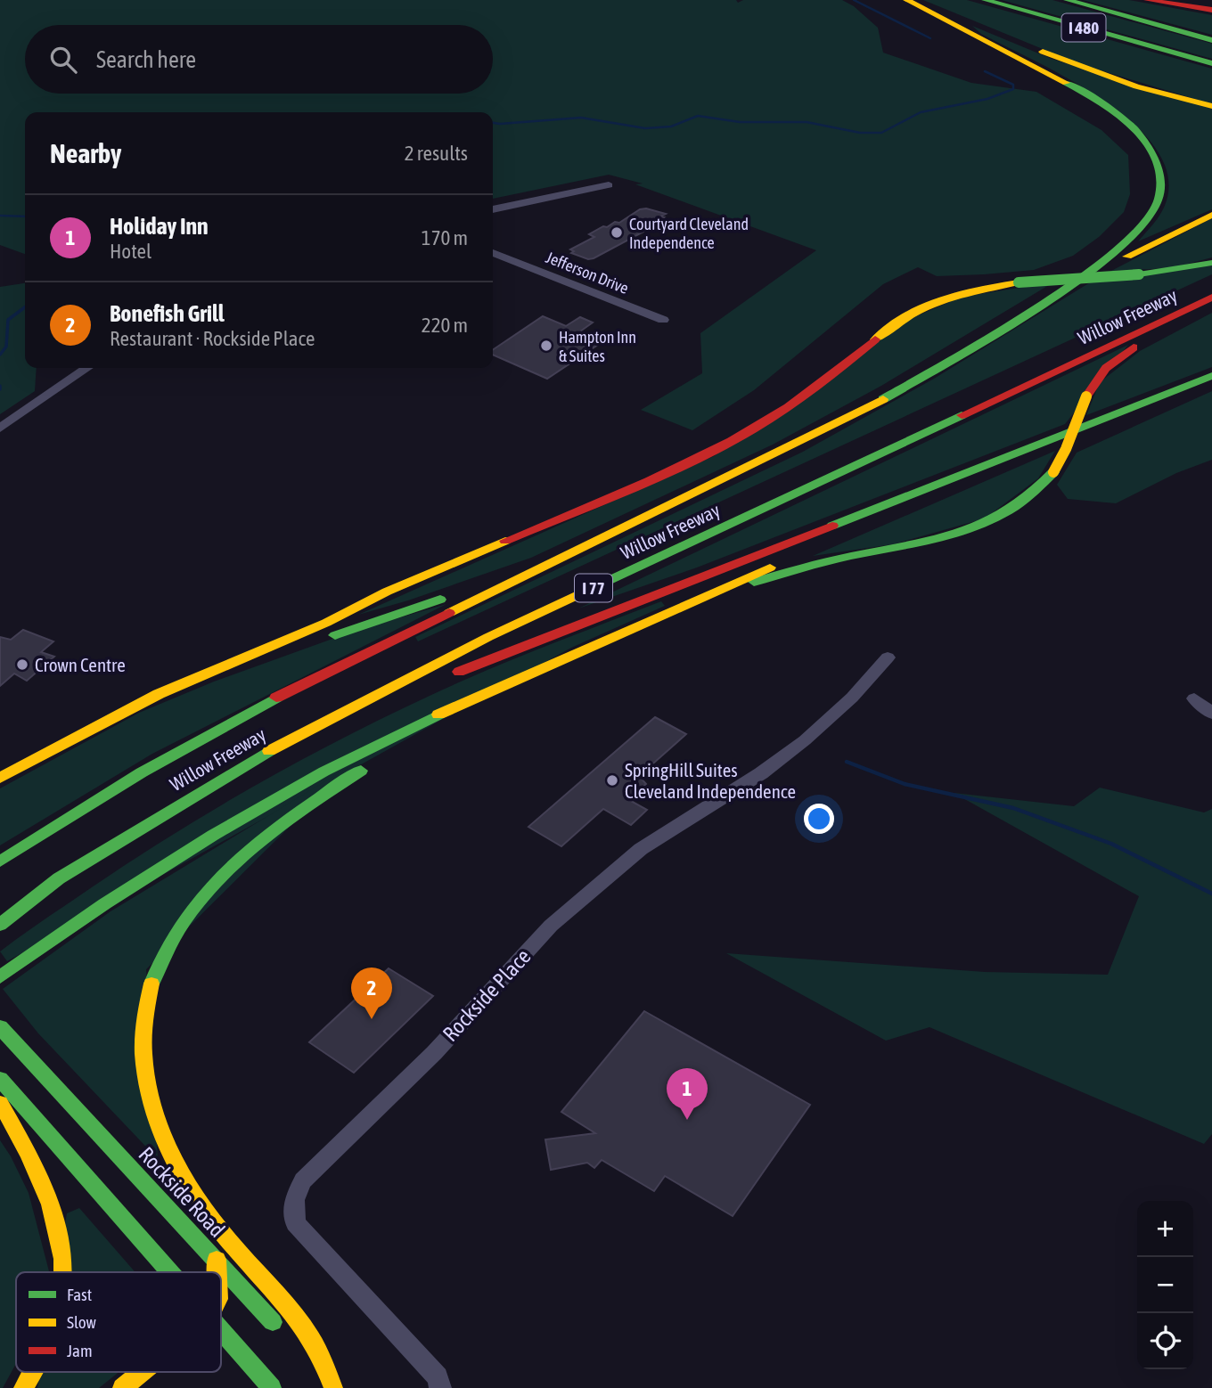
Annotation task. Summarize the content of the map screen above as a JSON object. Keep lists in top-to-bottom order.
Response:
{
  "streets": {
    "main road": [
      "I 480",
      "Willow Freeway",
      "I 77",
      "Rockside Road"
    ],
    "street": ["Jefferson Drive", "Rockside Place"]
  },
  "places": [
    "Courtyard Cleveland Independence",
    "Hampton Inn & Suites",
    "Crown Centre",
    "SpringHill Suites Cleveland Independence"
  ],
  "legend": ["Fast", "Slow", "Jam"],
  "page": {
    "search": "Search here",
    "heading": ["Nearby", "2 results"],
    "list": [
      {
        "mark": "1",
        "name": "Holiday Inn",
        "note": "Hotel",
        "value": "170 m"
      },
      {
        "mark": "2",
        "name": "Bonefish Grill",
        "note": "Restaurant · Rockside Place",
        "value": "220 m"
      }
    ],
    "pins": ["2", "1"],
    "map_buttons": ["+", "−"]
  }
}
